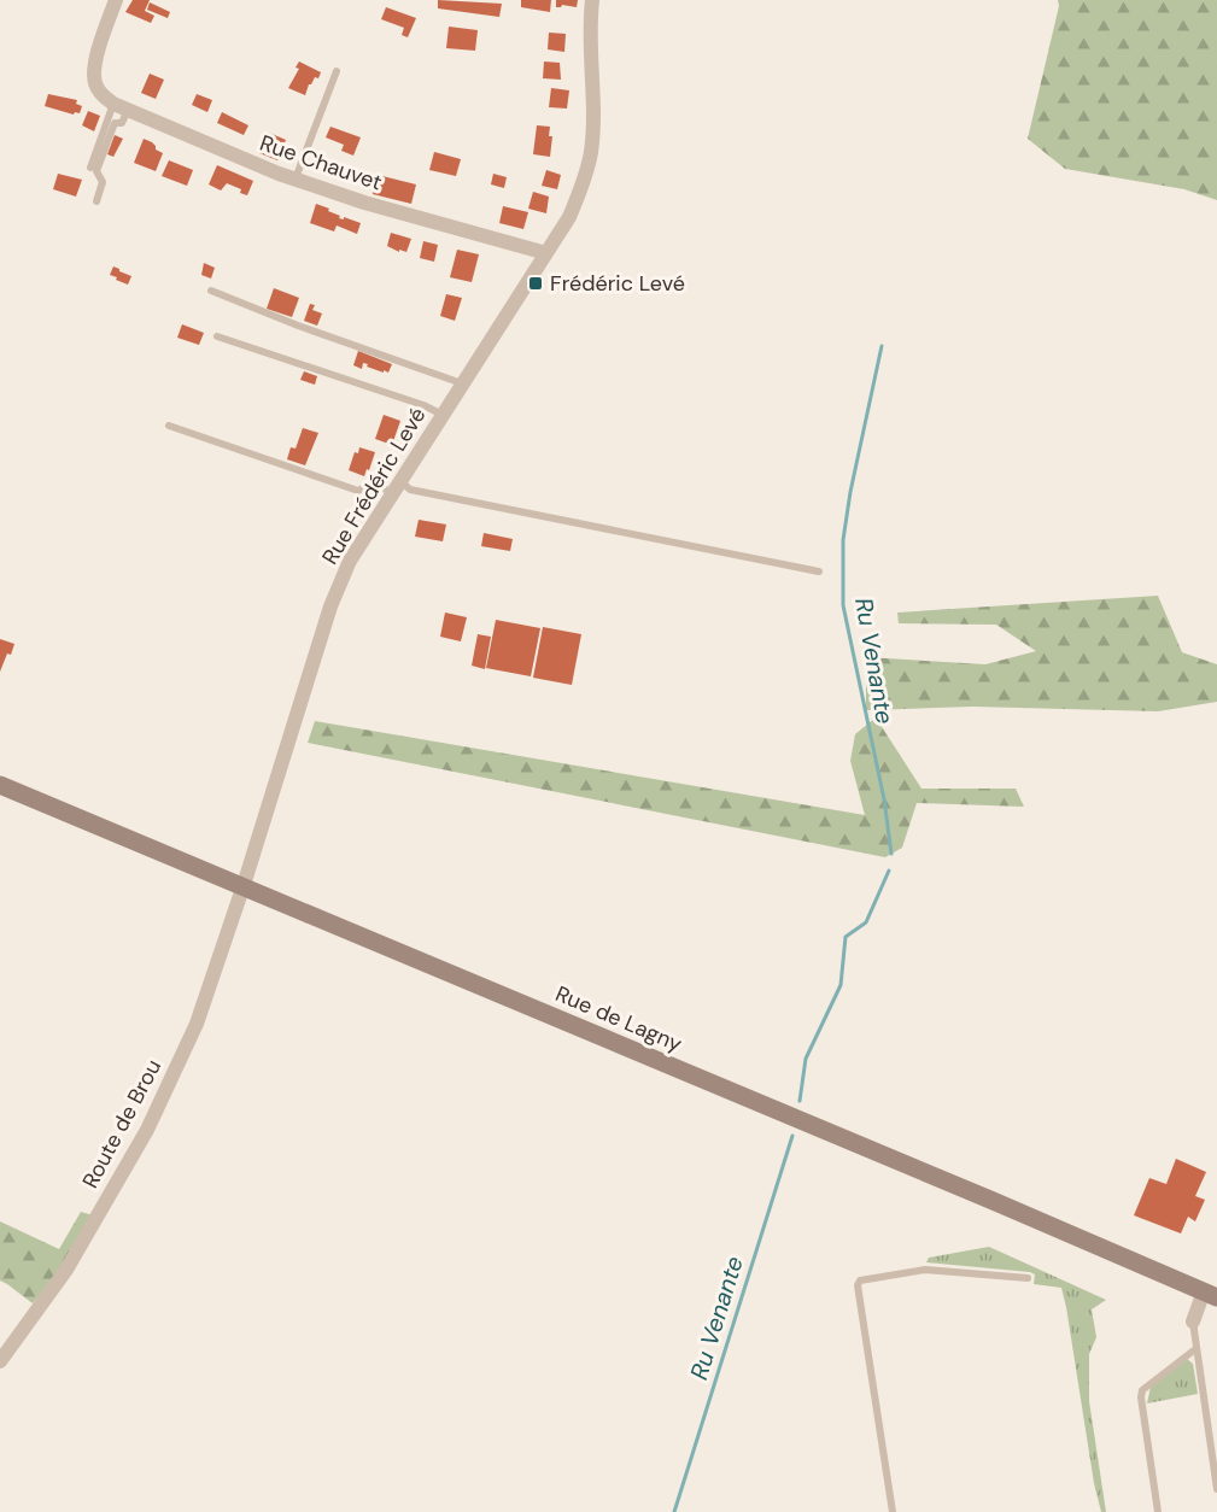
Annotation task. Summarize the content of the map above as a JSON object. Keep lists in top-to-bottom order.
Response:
{
  "streets": {
    "main road": ["Rue de Lagny"],
    "street": ["Rue Chauvet", "Rue Frédéric Levé", "Route de Brou"]
  },
  "crossings": [
    ["Rue Chauvet", "Rue Frédéric Levé"],
    ["Rue Frédéric Levé", "Rue de Lagny"],
    ["Rue Frédéric Levé", "Route de Brou"],
    ["Rue de Lagny", "Route de Brou"]
  ],
  "water": ["Ru Venante"],
  "places": {
    "transit": ["Frédéric Levé"]
  }
}
